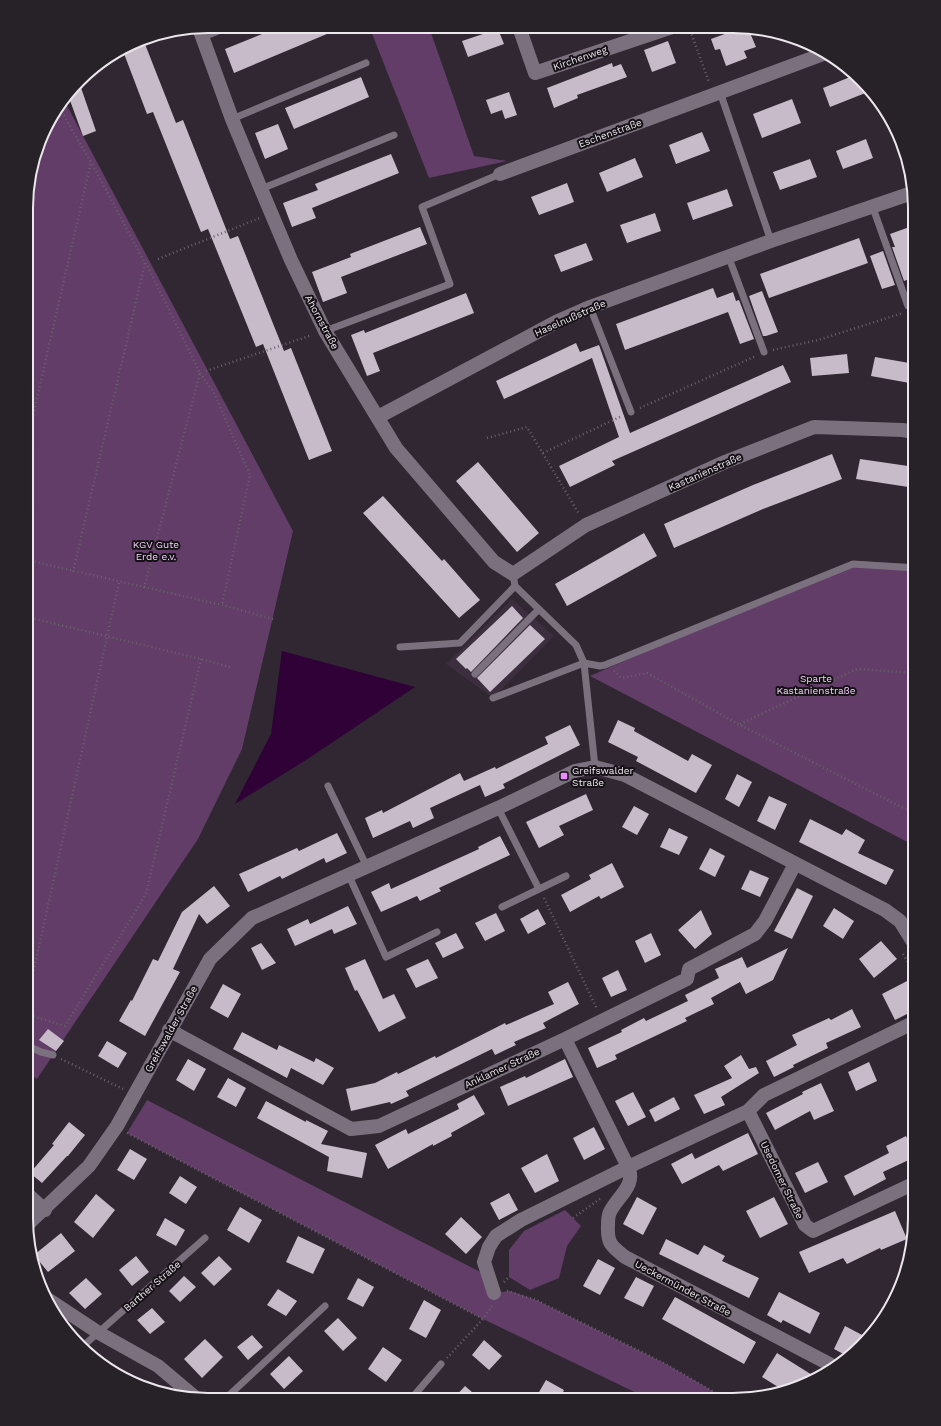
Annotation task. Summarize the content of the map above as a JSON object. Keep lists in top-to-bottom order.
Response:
{
  "streets": {
    "street": [
      "Kirchenweg",
      "Eschenstraße",
      "Haselnußstraße",
      "Ahornstraße",
      "Kastanienstraße",
      "Greifswalder Straße",
      "Anklamer Straße",
      "Usedomer Straße",
      "Ueckermünder Straße"
    ],
    "lane": ["Barther Straße"]
  },
  "crossings": [
    ["Haselnußstraße", "Ahornstraße"],
    ["Ahornstraße", "Kastanienstraße"],
    ["Greifswalder Straße", "Anklamer Straße"]
  ],
  "parks": ["KGV Gute Erde e.v.", "Sparte Kastanienstraße"],
  "places": {
    "transit": ["Greifswalder Straße"]
  }
}
